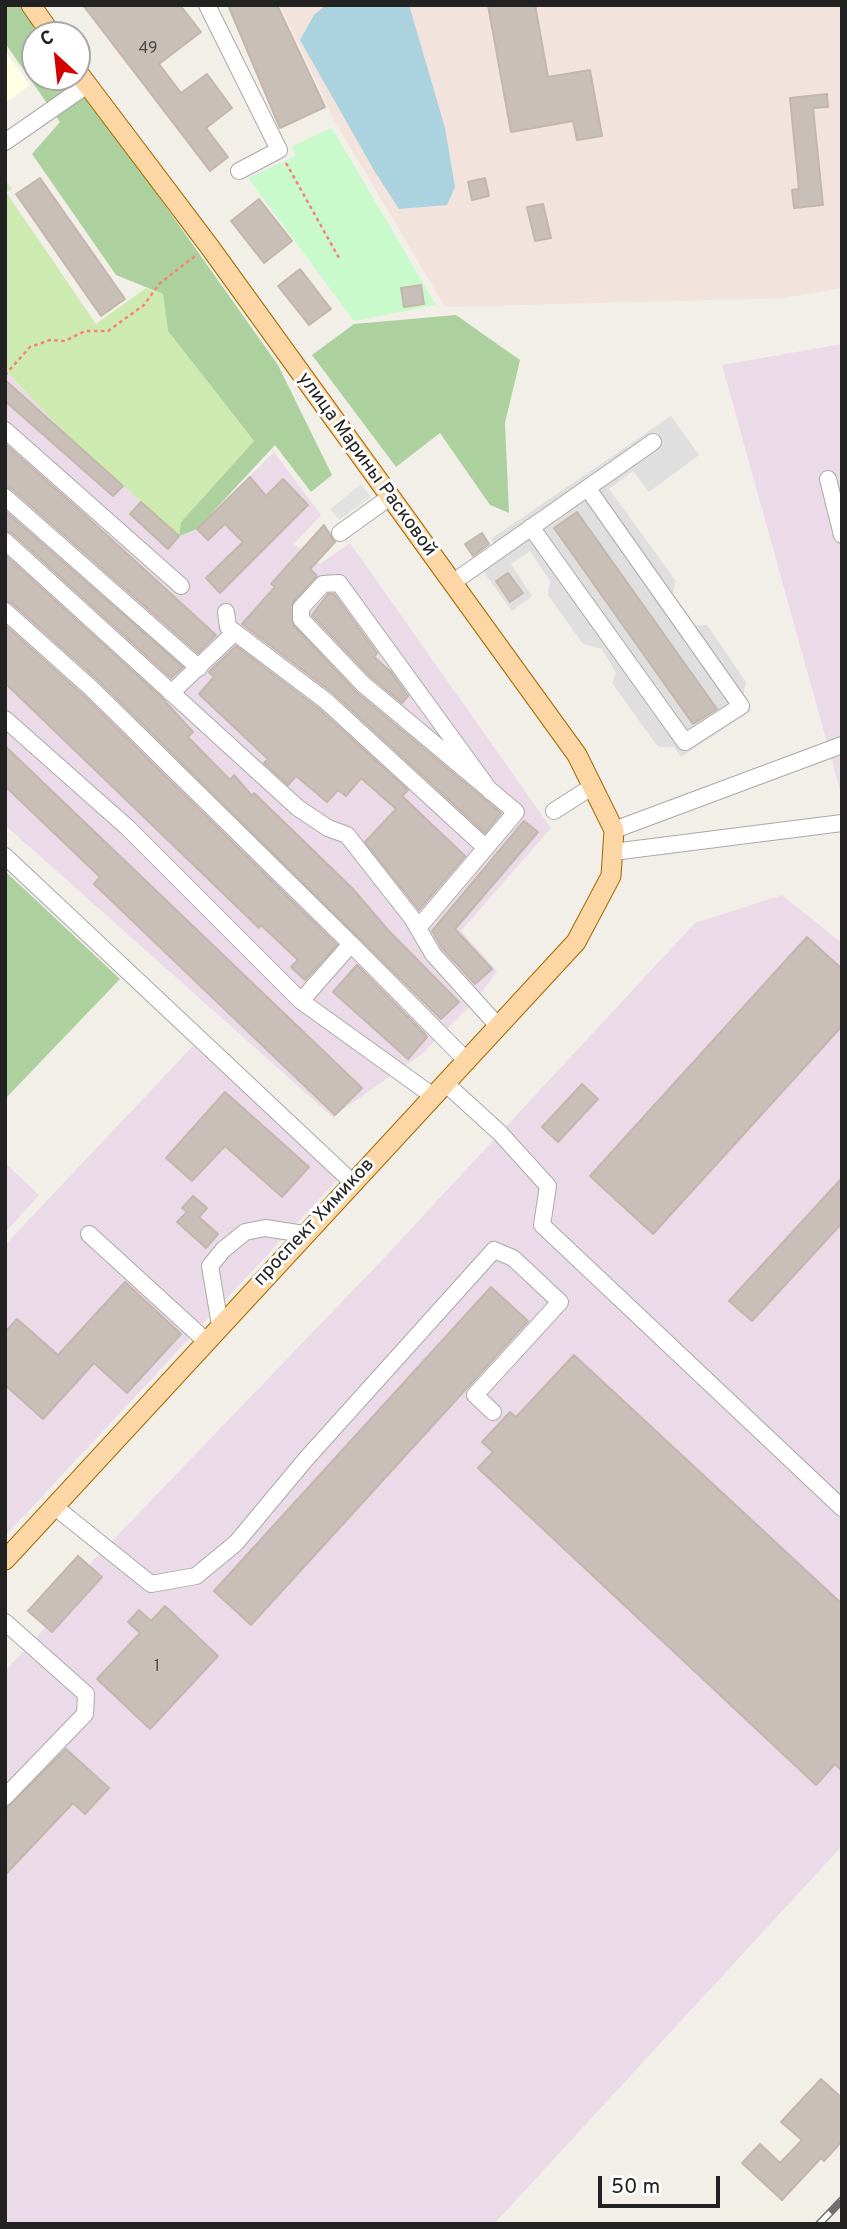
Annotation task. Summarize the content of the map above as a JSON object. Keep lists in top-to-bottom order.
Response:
{
  "streets": {
    "main road": ["улица Марины Расковой", "проспект Химиков"]
  },
  "crossings": [
    ["улица Марины Расковой", "проспект Химиков"]
  ],
  "house_numbers": ["49", "1"],
  "scale_bar": "50 m",
  "north": "top left"
}
